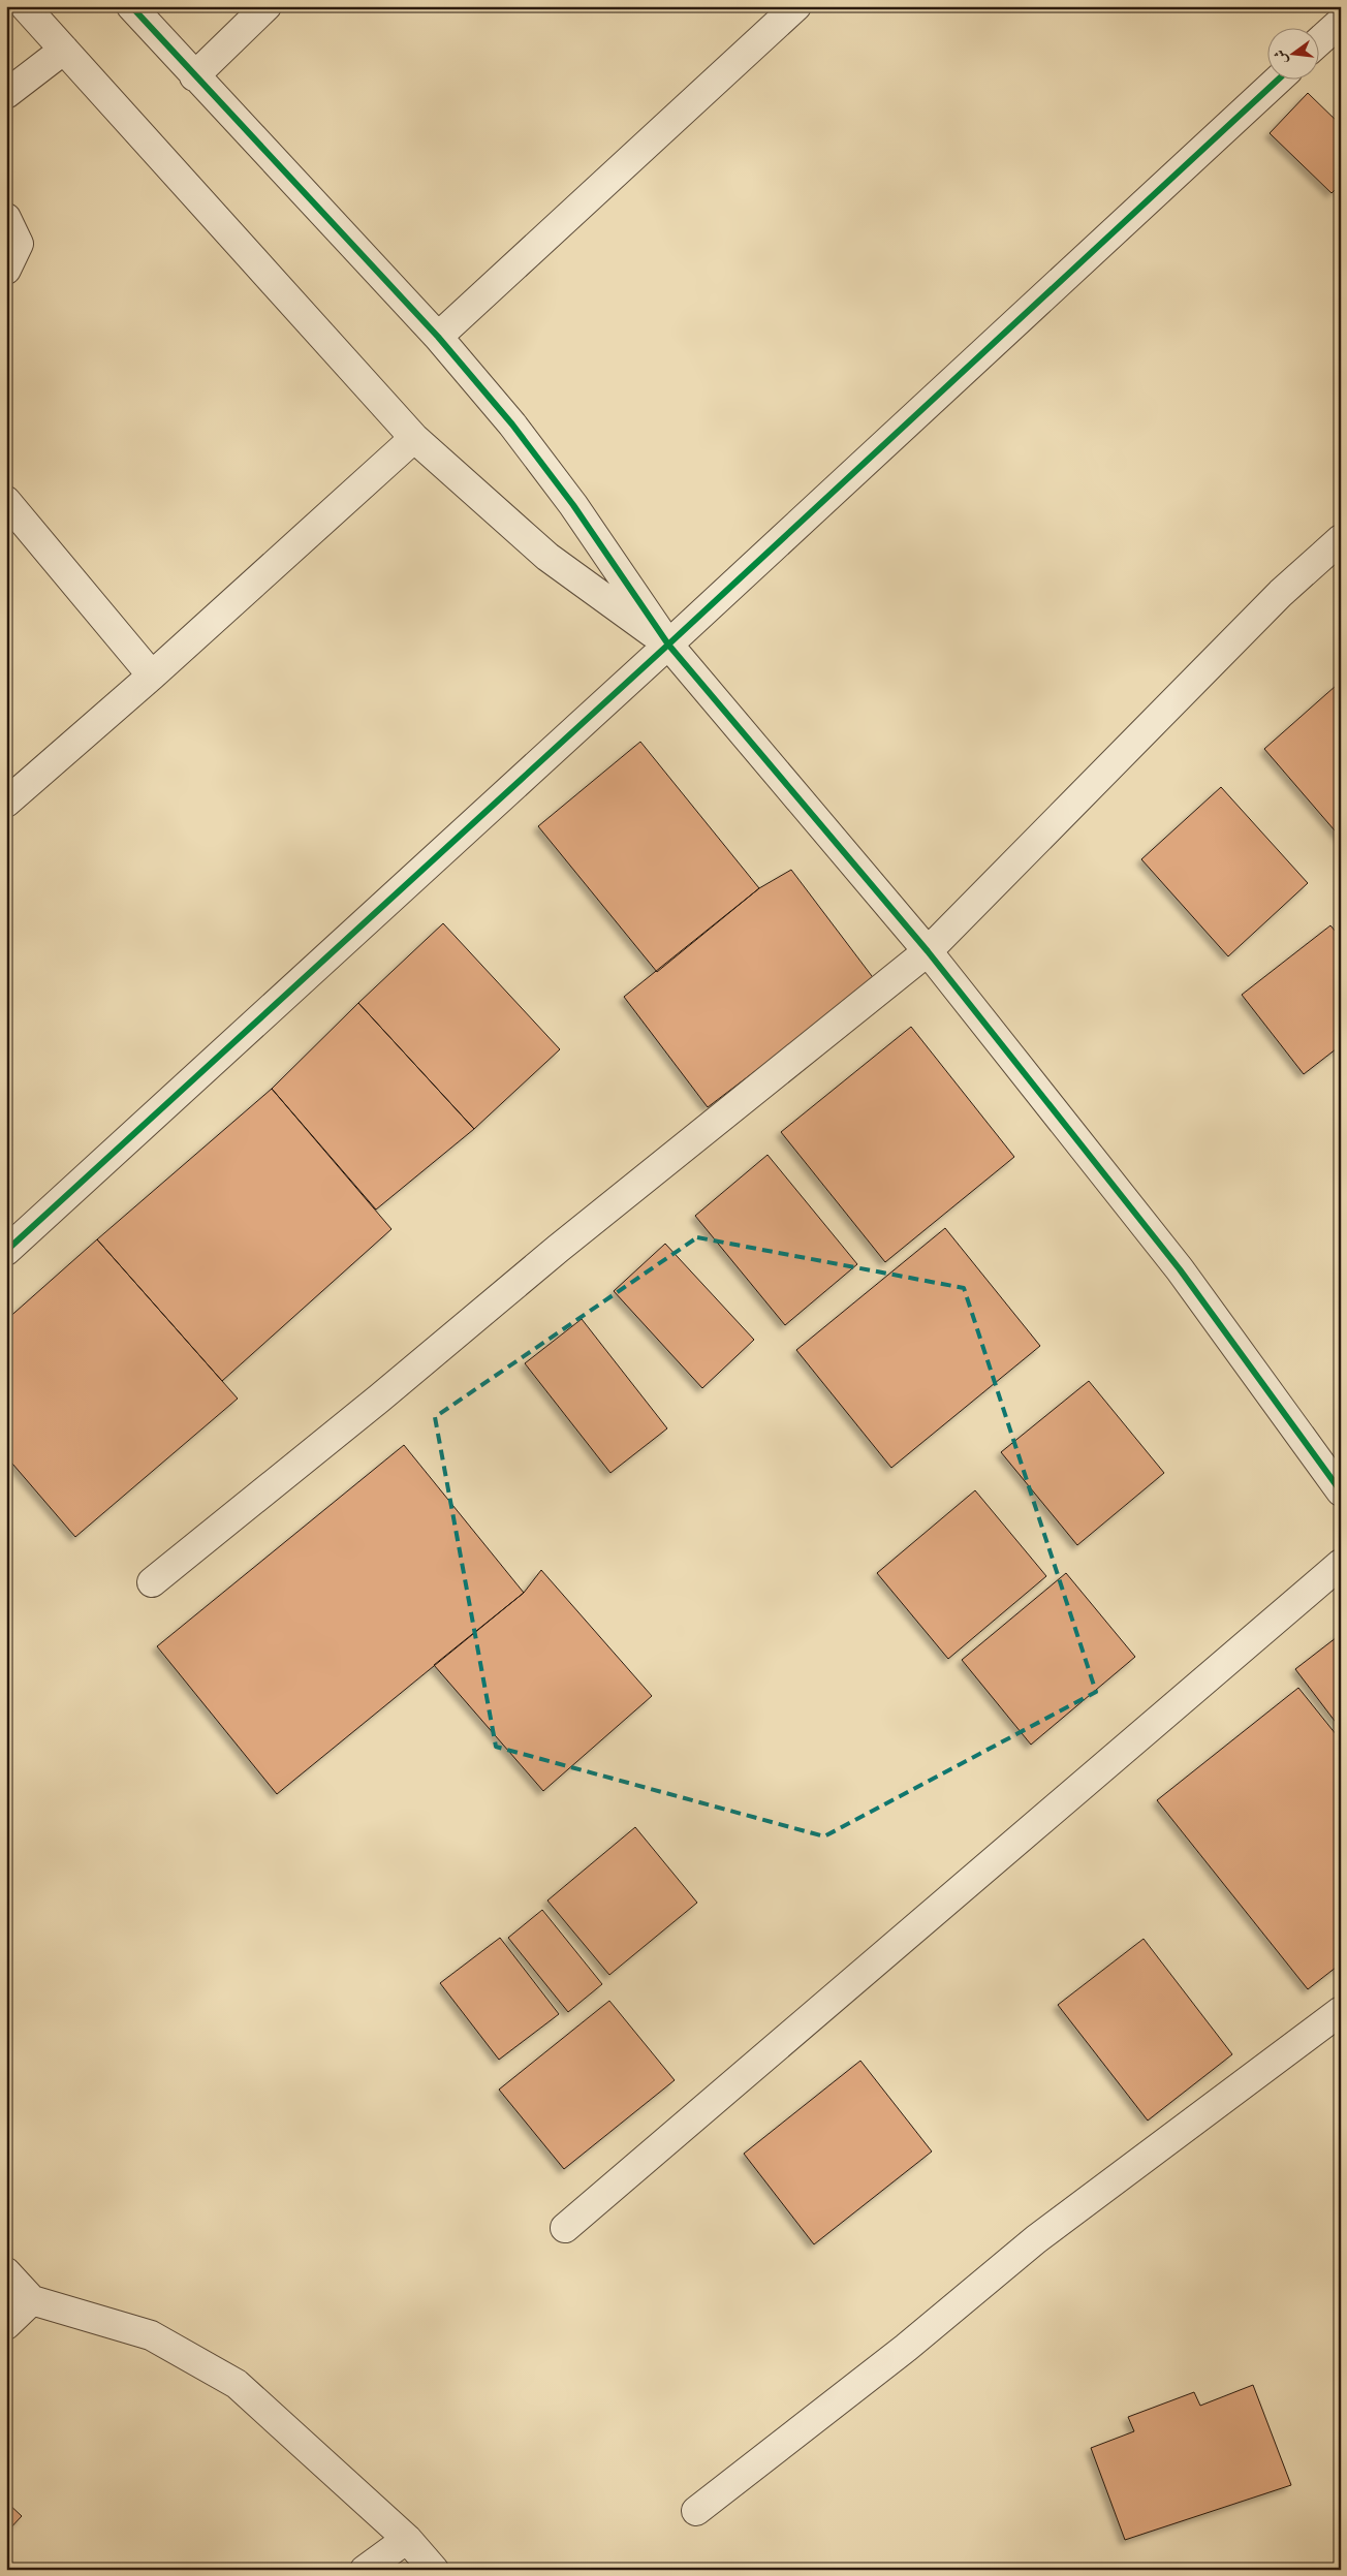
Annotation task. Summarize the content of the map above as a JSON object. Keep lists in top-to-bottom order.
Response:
{
  "north": "left"
}
